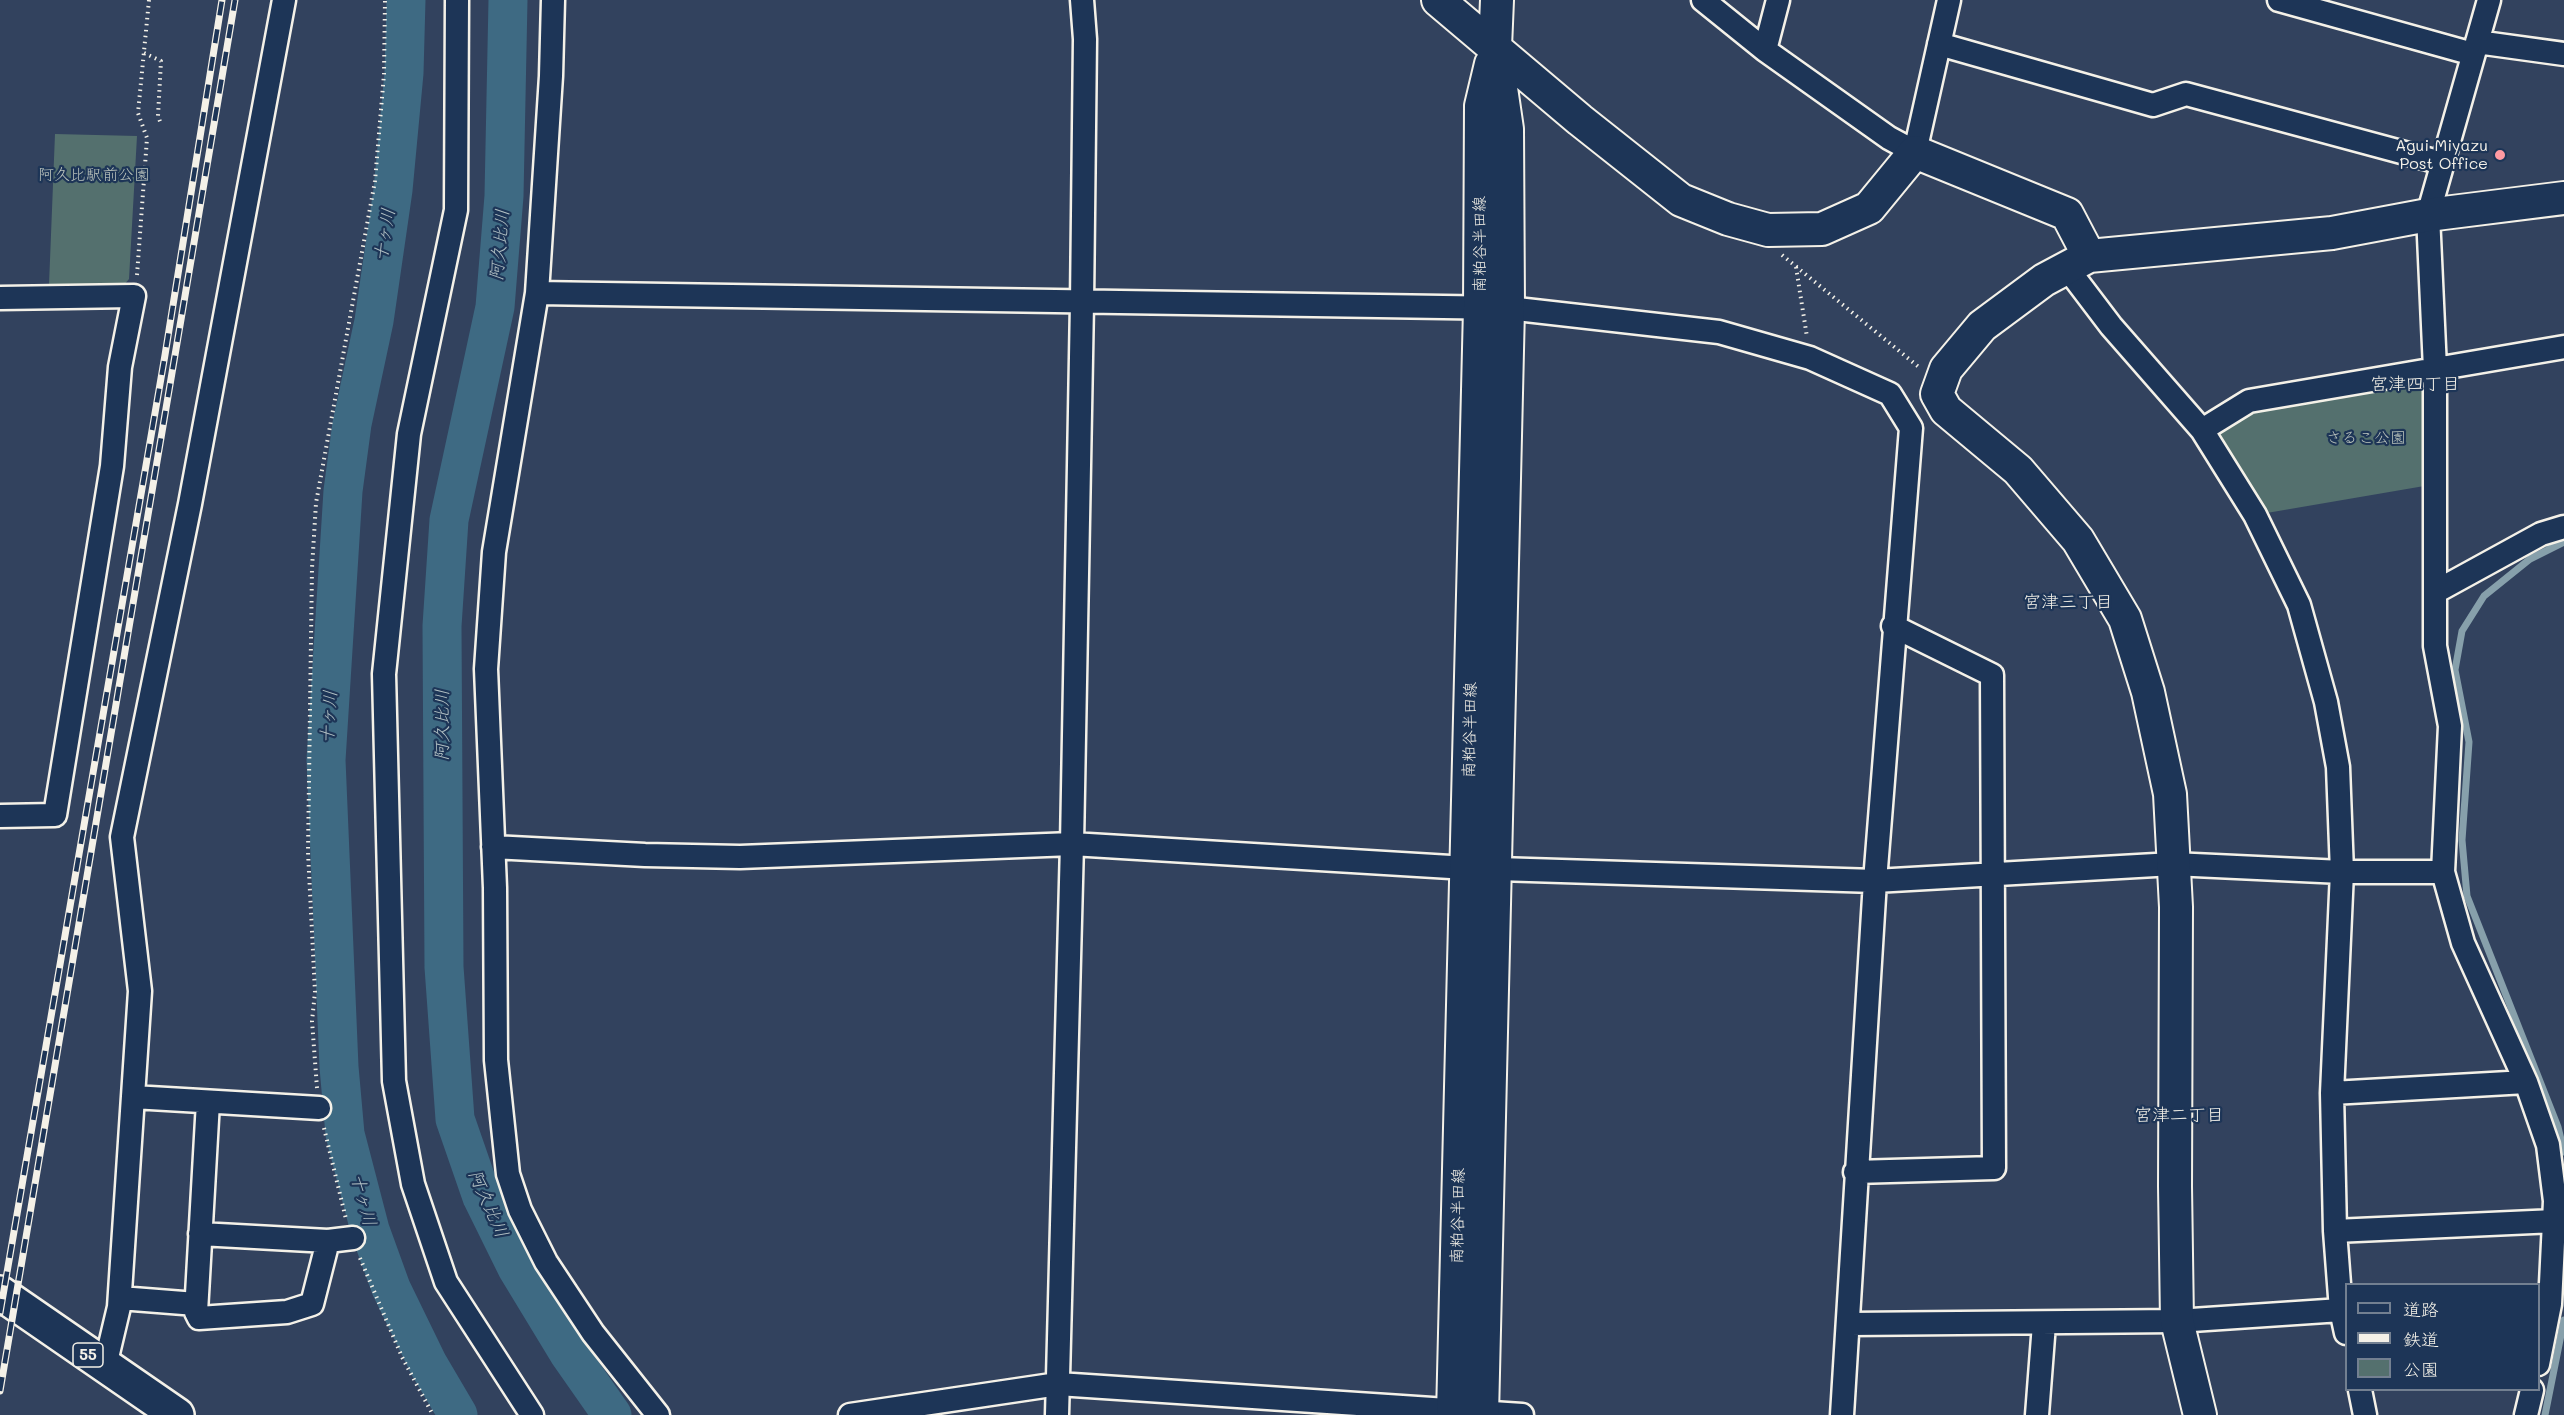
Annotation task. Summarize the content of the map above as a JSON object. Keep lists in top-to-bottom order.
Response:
{
  "streets": {
    "main road": ["55"],
    "street": ["南粕谷半田線"]
  },
  "districts": ["宮津四丁目", "宮津三丁目", "宮津二丁目"],
  "water": ["十ヶ川", "阿久比川"],
  "parks": ["阿久比駅前公園", "さるこ公園"],
  "places": ["Agui Miyazu Post Office"],
  "legend": ["道路", "鉄道", "公園"]
}
